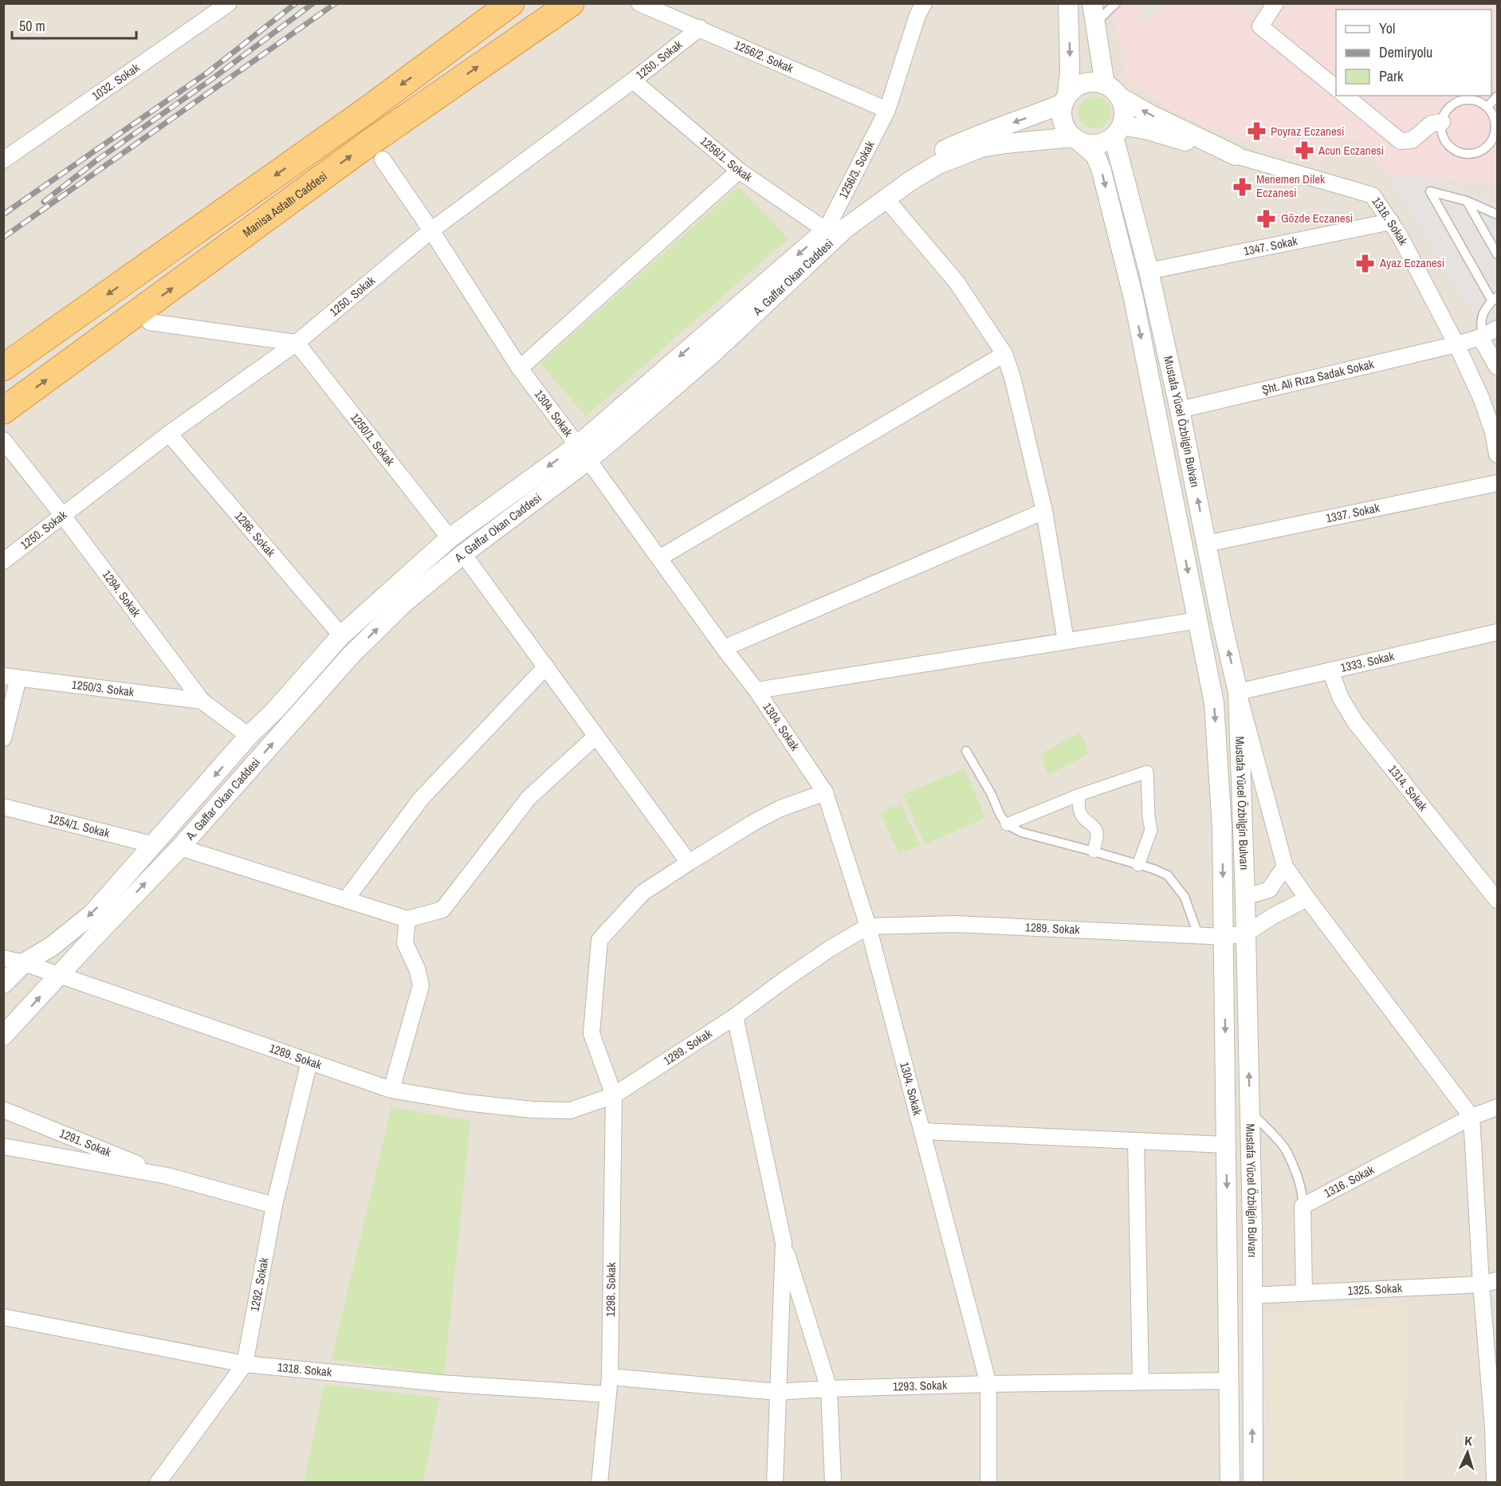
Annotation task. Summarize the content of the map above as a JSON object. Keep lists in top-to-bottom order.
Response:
{
  "streets": {
    "highway": ["Manisa Asfaltı Caddesi"],
    "street": [
      "1256/2. Sokak",
      "1250. Sokak",
      "1032. Sokak",
      "1256/1. Sokak",
      "1256/3. Sokak",
      "1316. Sokak",
      "1347. Sokak",
      "A. Gaffar Okan Caddesi",
      "Şht. Ali Rıza Sadak Sokak",
      "1304. Sokak",
      "Mustafa Yücel Özbilgin Bulvarı",
      "1250/1. Sokak",
      "1337. Sokak",
      "1296. Sokak",
      "1294. Sokak",
      "1333. Sokak",
      "1250/3. Sokak",
      "1314. Sokak",
      "1254/1. Sokak",
      "1289. Sokak",
      "1291. Sokak",
      "1292. Sokak",
      "1298. Sokak",
      "1325. Sokak",
      "1318. Sokak",
      "1293. Sokak"
    ]
  },
  "crossings": [
    ["1256/2. Sokak", "1250. Sokak"],
    ["1256/2. Sokak", "1256/3. Sokak"],
    ["1250. Sokak", "1256/1. Sokak"],
    ["1250. Sokak", "1304. Sokak"],
    ["1250. Sokak", "1250/1. Sokak"],
    ["1250. Sokak", "1296. Sokak"],
    ["1250. Sokak", "1294. Sokak"],
    ["1256/1. Sokak", "1256/3. Sokak"],
    ["1256/1. Sokak", "A. Gaffar Okan Caddesi"],
    ["1256/3. Sokak", "A. Gaffar Okan Caddesi"],
    ["1316. Sokak", "1347. Sokak"],
    ["1316. Sokak", "Şht. Ali Rıza Sadak Sokak"],
    ["1347. Sokak", "Mustafa Yücel Özbilgin Bulvarı"],
    ["A. Gaffar Okan Caddesi", "1304. Sokak"],
    ["A. Gaffar Okan Caddesi", "Mustafa Yücel Özbilgin Bulvarı"],
    ["A. Gaffar Okan Caddesi", "1250/1. Sokak"],
    ["A. Gaffar Okan Caddesi", "1296. Sokak"],
    ["A. Gaffar Okan Caddesi", "1294. Sokak"],
    ["A. Gaffar Okan Caddesi", "1254/1. Sokak"],
    ["A. Gaffar Okan Caddesi", "1289. Sokak"],
    ["Şht. Ali Rıza Sadak Sokak", "Mustafa Yücel Özbilgin Bulvarı"],
    ["1304. Sokak", "1289. Sokak"],
    ["1304. Sokak", "1293. Sokak"],
    ["Mustafa Yücel Özbilgin Bulvarı", "1337. Sokak"],
    ["Mustafa Yücel Özbilgin Bulvarı", "1333. Sokak"],
    ["Mustafa Yücel Özbilgin Bulvarı", "1289. Sokak"],
    ["Mustafa Yücel Özbilgin Bulvarı", "1325. Sokak"],
    ["Mustafa Yücel Özbilgin Bulvarı", "1293. Sokak"],
    ["1294. Sokak", "1250/3. Sokak"],
    ["1333. Sokak", "1314. Sokak"],
    ["1289. Sokak", "1292. Sokak"],
    ["1289. Sokak", "1298. Sokak"],
    ["1291. Sokak", "1292. Sokak"],
    ["1292. Sokak", "1318. Sokak"],
    ["1298. Sokak", "1318. Sokak"],
    ["1298. Sokak", "1293. Sokak"]
  ],
  "places": {
    "pharmacy": [
      "Poyraz Eczanesi",
      "Acun Eczanesi",
      "Menemen Dilek Eczanesi",
      "Gözde Eczanesi",
      "Ayaz Eczanesi"
    ]
  },
  "legend": ["Yol", "Demiryolu", "Park"],
  "scale_bar": "50 m",
  "north": "top"
}
